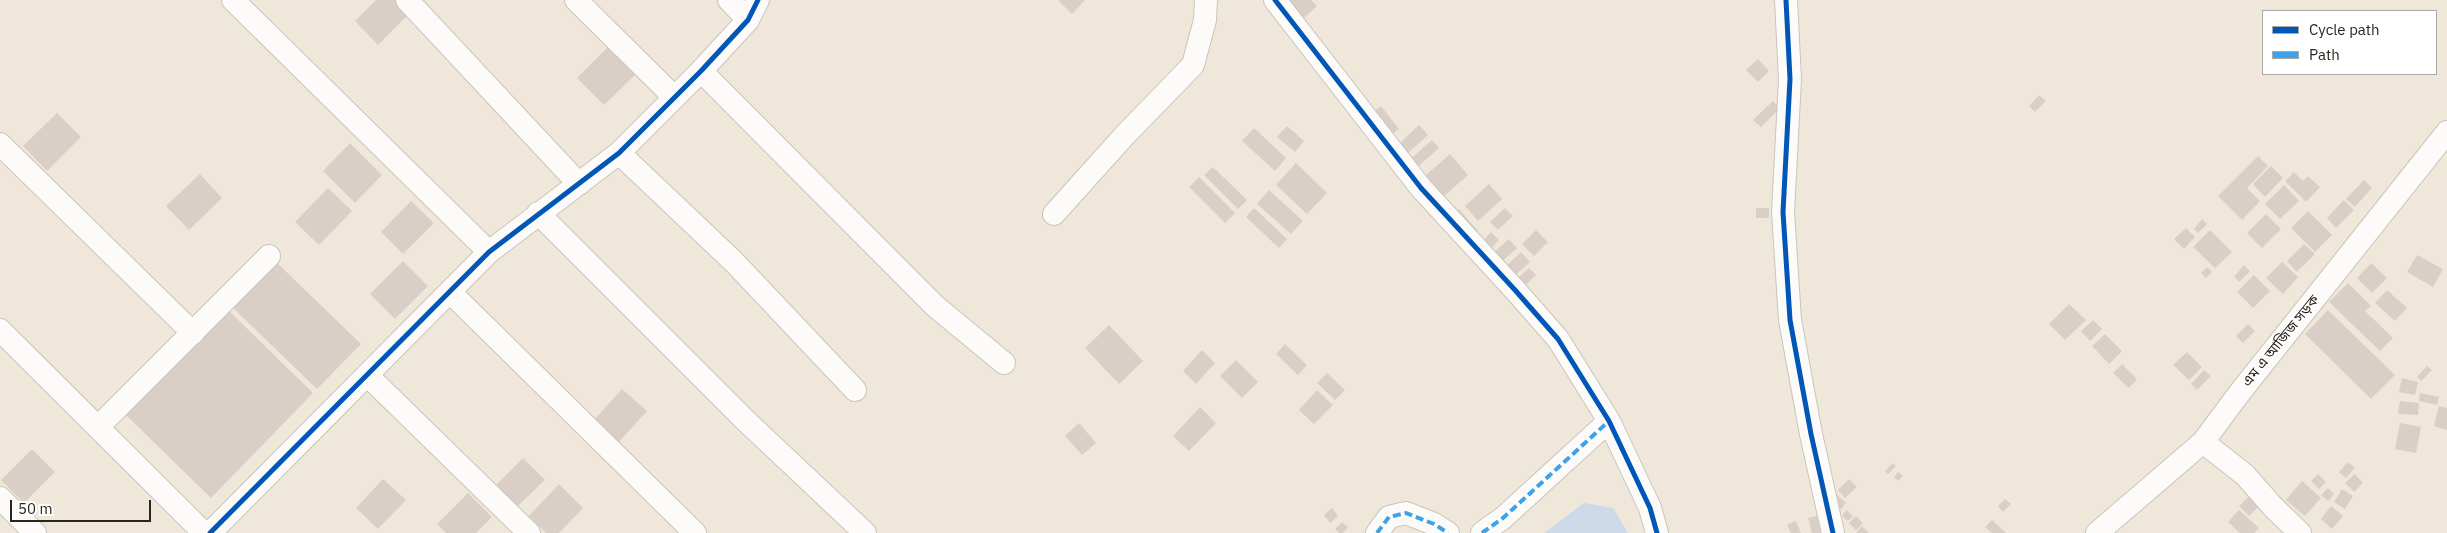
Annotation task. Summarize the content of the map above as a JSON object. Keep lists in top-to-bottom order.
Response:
{
  "streets": {
    "street": ["এম এ আজিজ সড়ক"]
  },
  "legend": ["Cycle path", "Path"],
  "scale_bar": "50 m"
}
